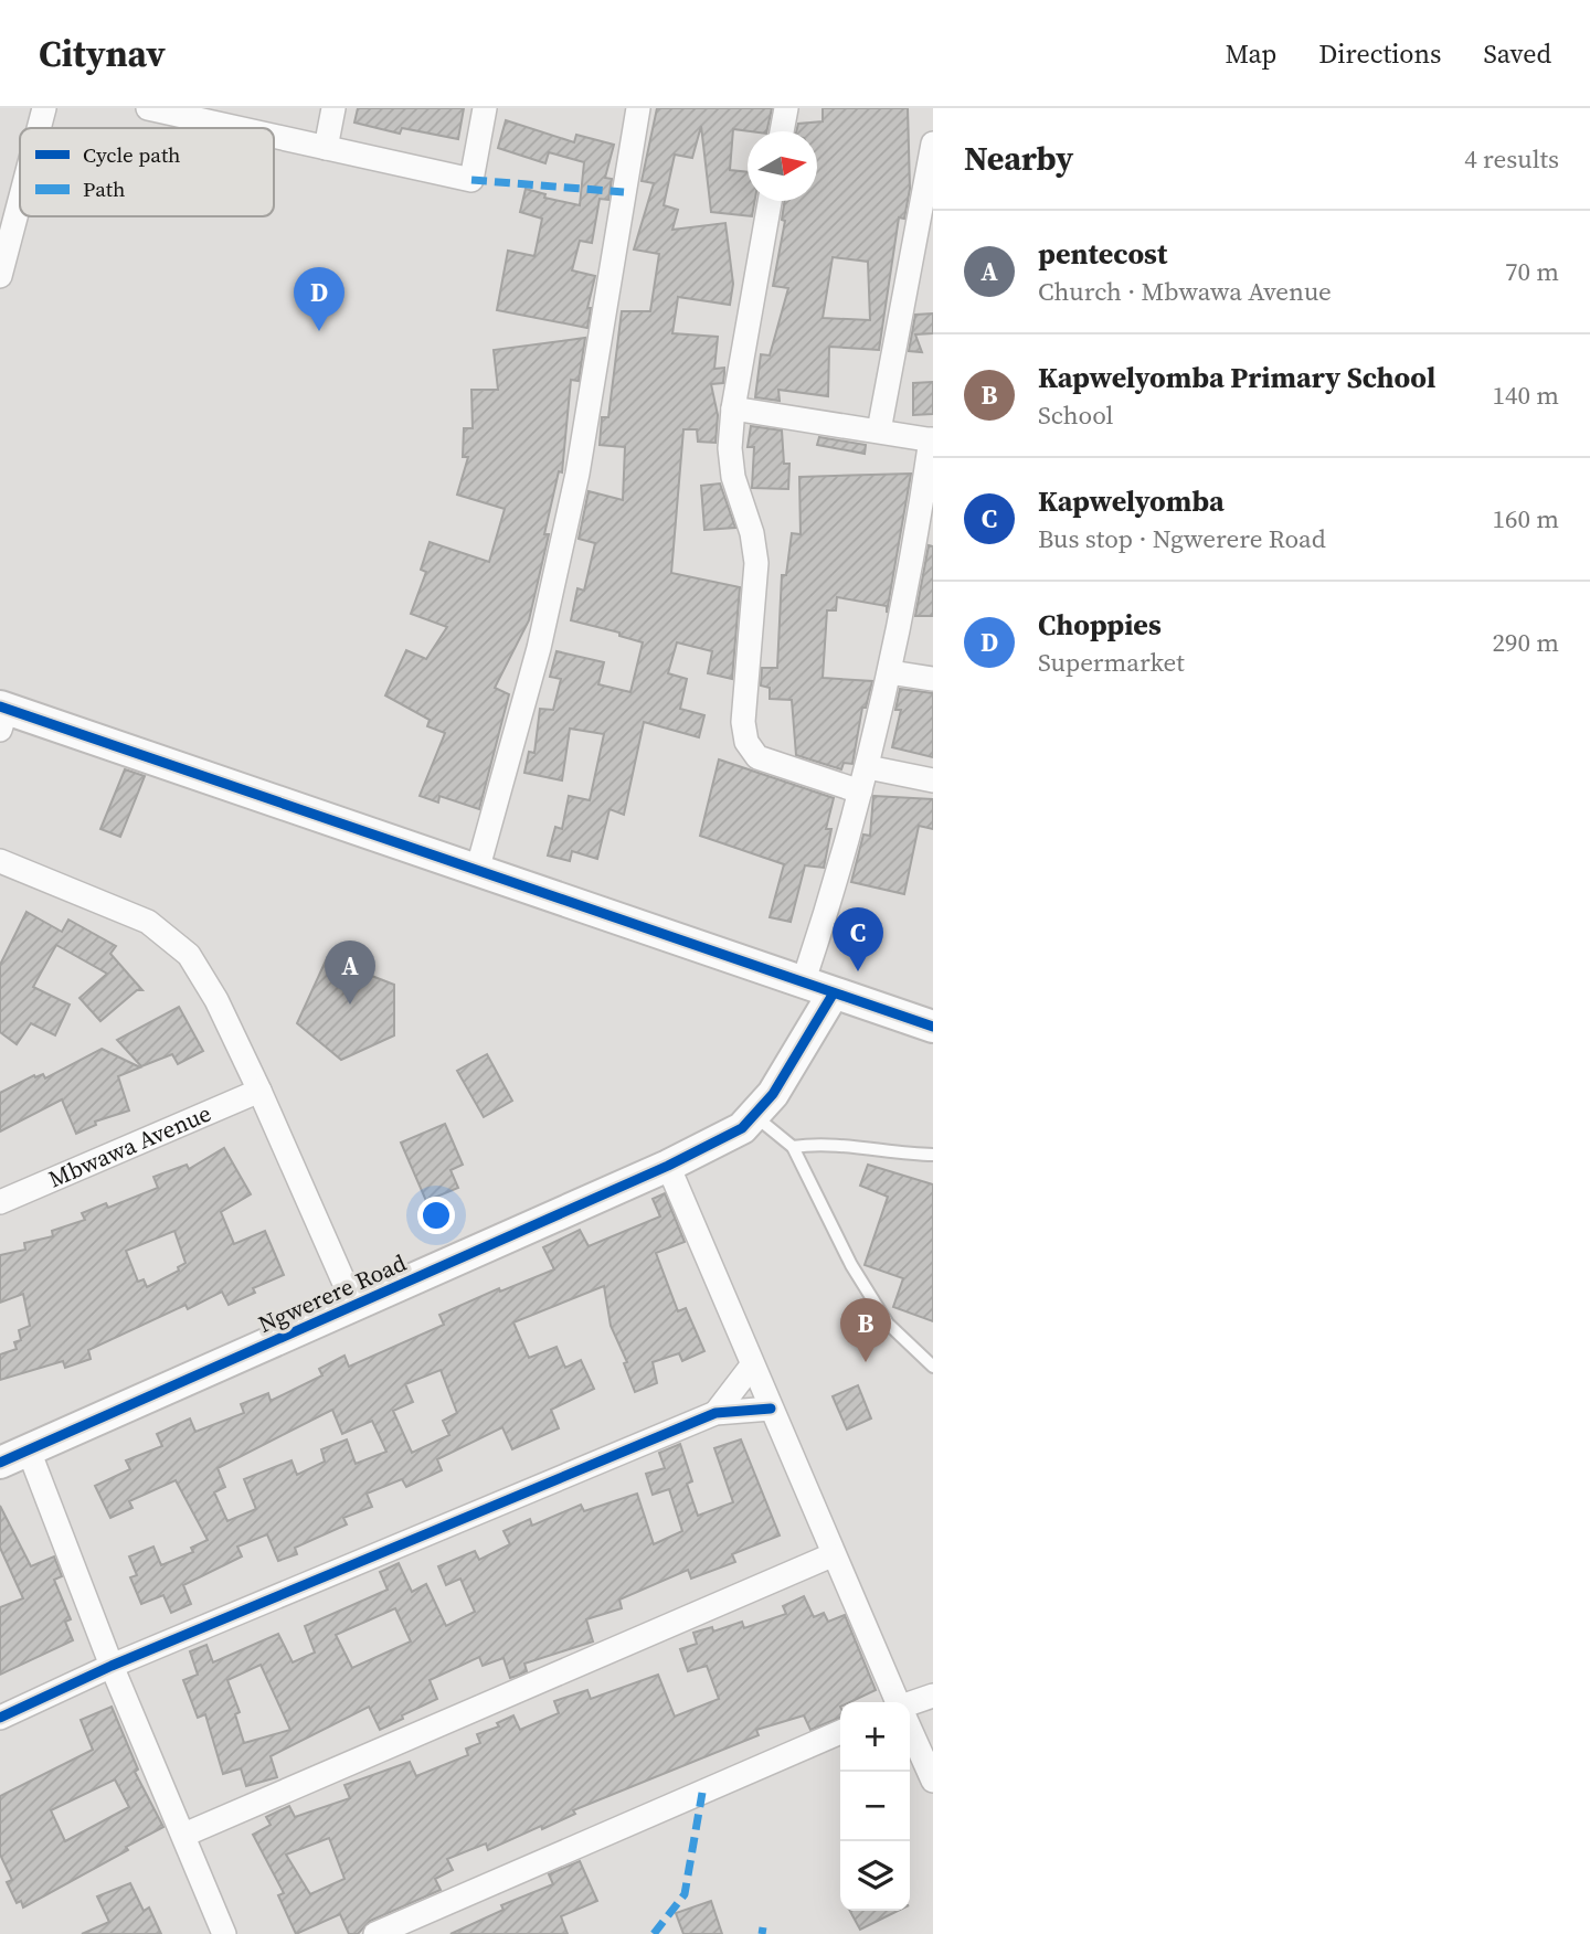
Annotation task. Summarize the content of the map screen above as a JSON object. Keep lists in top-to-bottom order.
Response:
{
  "streets": {
    "street": ["Mbwawa Avenue", "Ngwerere Road"]
  },
  "legend": ["Cycle path", "Path"],
  "north": "right",
  "page": {
    "header": "Citynav",
    "nav": ["Map", "Directions", "Saved"],
    "heading": ["Nearby", "4 results"],
    "list": [
      {
        "mark": "A",
        "name": "pentecost",
        "note": "Church · Mbwawa Avenue",
        "value": "70 m"
      },
      {
        "mark": "B",
        "name": "Kapwelyomba Primary School",
        "note": "School",
        "value": "140 m"
      },
      {
        "mark": "C",
        "name": "Kapwelyomba",
        "note": "Bus stop · Ngwerere Road",
        "value": "160 m"
      },
      {
        "mark": "D",
        "name": "Choppies",
        "note": "Supermarket",
        "value": "290 m"
      }
    ],
    "pins": [
      "D",
      "C",
      "A",
      "B"
    ],
    "map_buttons": ["+", "−"]
  }
}
